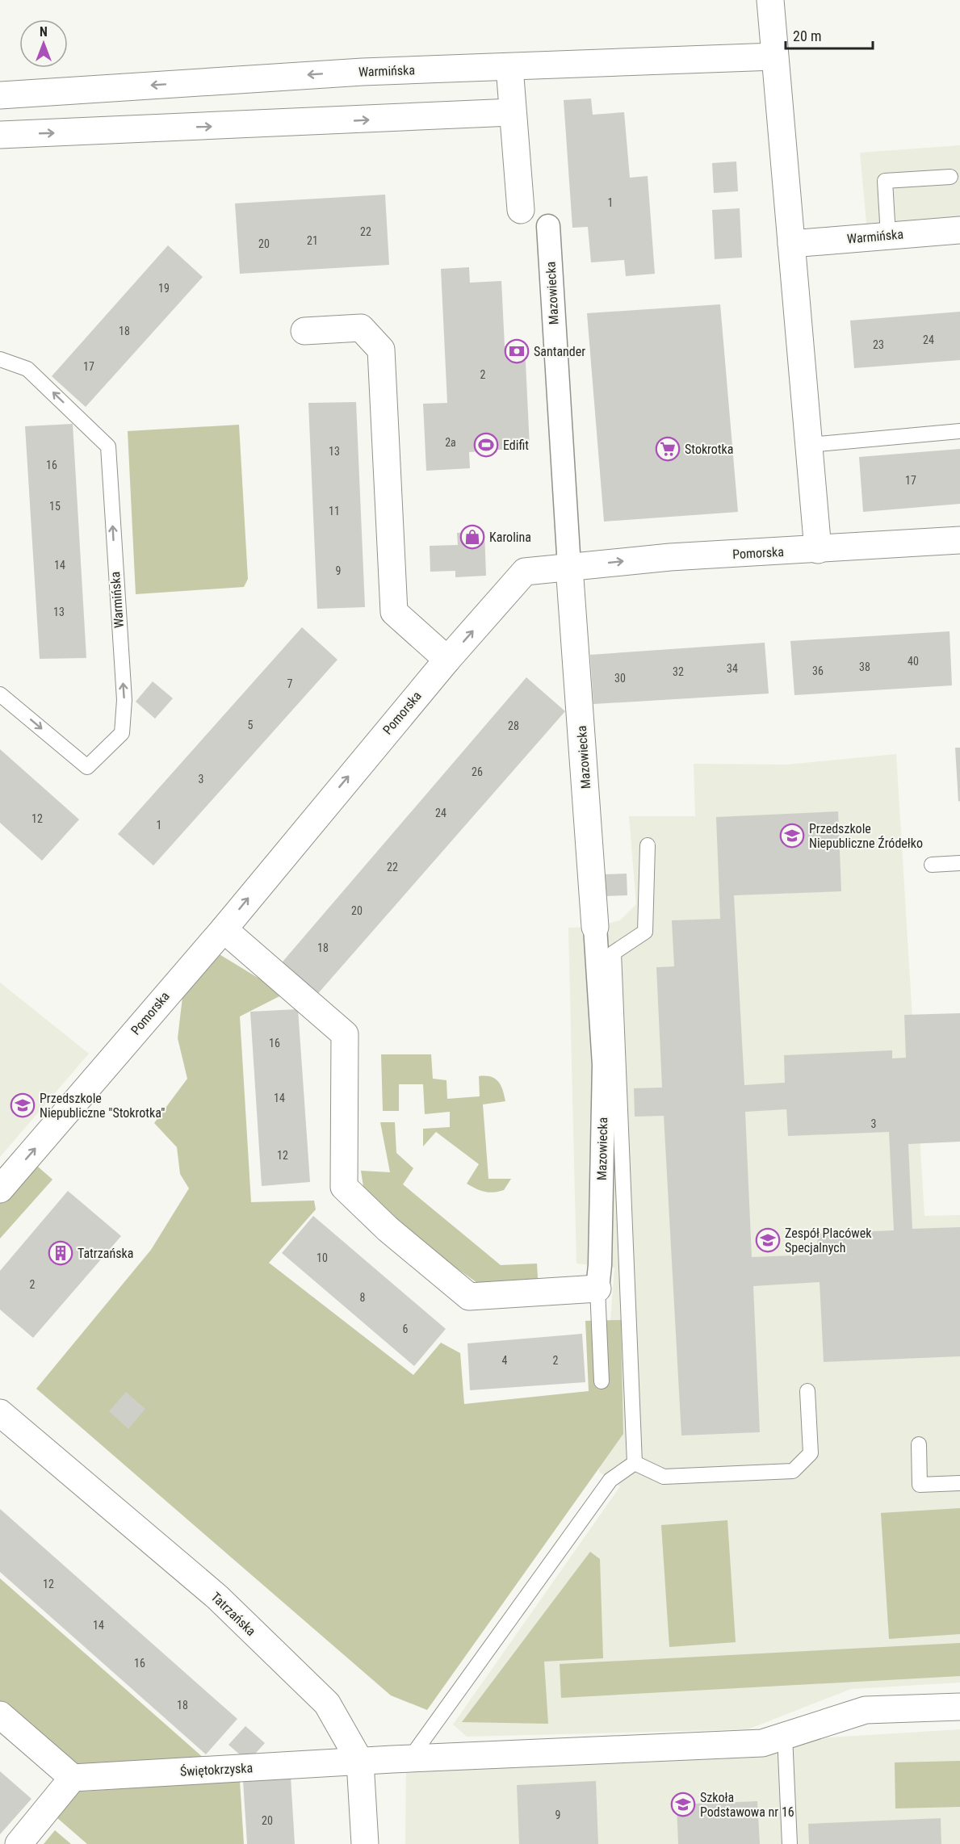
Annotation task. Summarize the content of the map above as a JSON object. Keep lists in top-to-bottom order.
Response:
{
  "streets": {
    "street": [
      "Warmińska",
      "Mazowiecka",
      "Pomorska",
      "Tatrzańska",
      "Świętokrzyska"
    ]
  },
  "crossings": [
    ["Mazowiecka", "Pomorska"],
    ["Tatrzańska", "Świętokrzyska"]
  ],
  "one_way": ["Pomorska"],
  "places": {
    "bank": ["Santander"],
    "sports": ["Edifit"],
    "supermarket": ["Stokrotka"],
    "shop": ["Karolina"],
    "school or university": [
      "Przedszkole Niepubliczne Źródełko",
      "Przedszkole Niepubliczne \"Stokrotka\"",
      "Zespół Placówek Specjalnych",
      "Szkoła Podstawowa nr 16"
    ],
    "building": ["Tatrzańska"]
  },
  "house_numbers": [
    "1",
    "22",
    "21",
    "20",
    "19",
    "18",
    "24",
    "23",
    "17",
    "2",
    "2a",
    "13",
    "16",
    "17",
    "15",
    "11",
    "14",
    "9",
    "13",
    "40",
    "38",
    "34",
    "36",
    "32",
    "30",
    "7",
    "5",
    "28",
    "26",
    "3",
    "24",
    "12",
    "1",
    "22",
    "20",
    "18",
    "16",
    "14",
    "3",
    "12",
    "10",
    "2",
    "8",
    "6",
    "4",
    "2",
    "12",
    "14",
    "16",
    "18",
    "9",
    "20"
  ],
  "scale_bar": "20 m",
  "north": "top"
}
